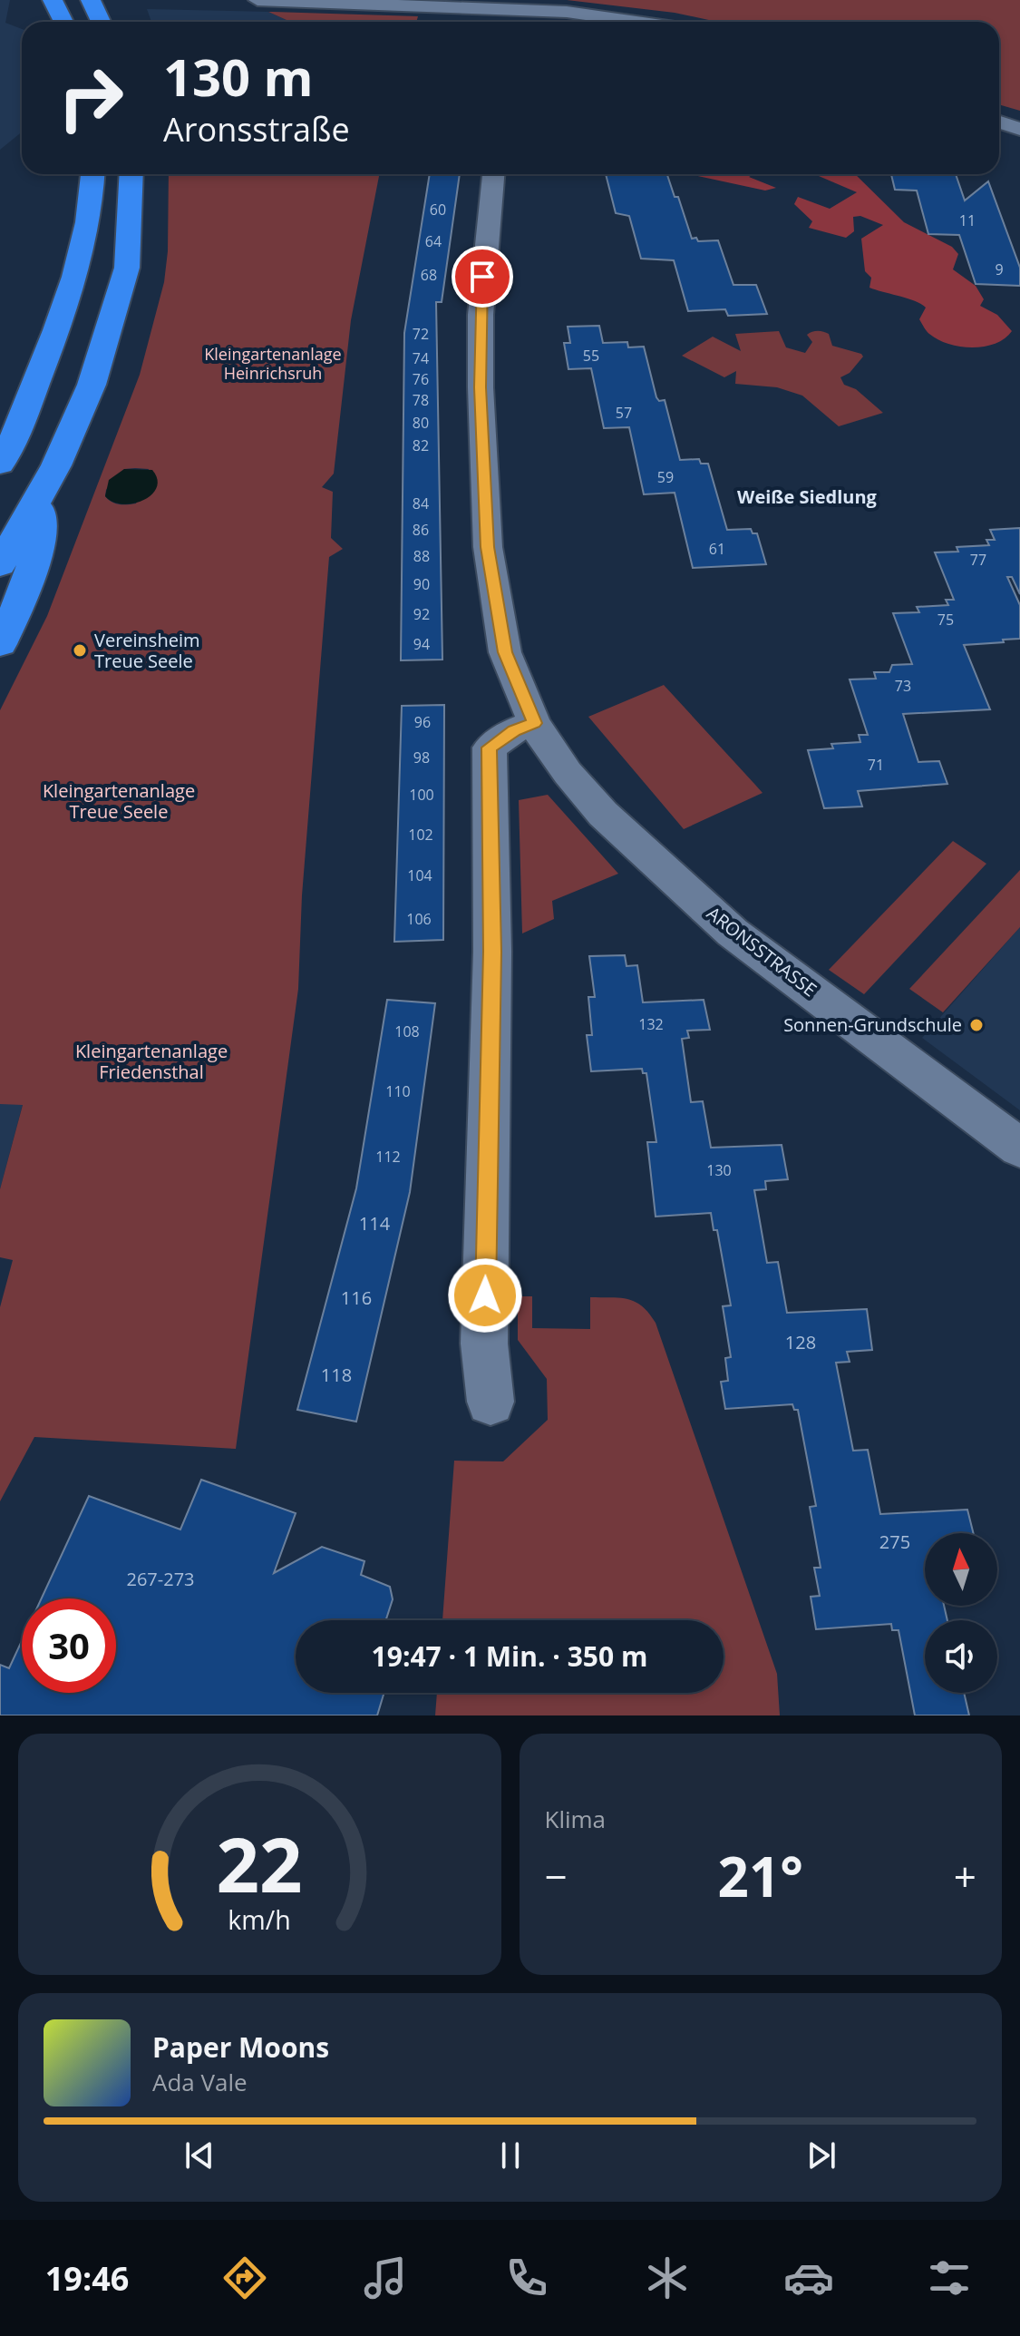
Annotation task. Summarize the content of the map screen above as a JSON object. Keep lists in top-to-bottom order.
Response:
{
  "streets": {
    "street": ["ARONSSTRASSE"]
  },
  "districts": ["Weiße Siedlung"],
  "parks": ["Kleingartenanlage Heinrichsruh", "Kleingartenanlage Treue Seele", "Kleingartenanlage Friedensthal"],
  "places": ["Vereinsheim Treue Seele", "Sonnen-Grundschule"],
  "house_numbers": [
    "60",
    "11",
    "64",
    "9",
    "68",
    "72",
    "55",
    "74",
    "76",
    "78",
    "57",
    "80",
    "82",
    "59",
    "84",
    "86",
    "61",
    "88",
    "77",
    "90",
    "92",
    "75",
    "94",
    "73",
    "96",
    "98",
    "71",
    "100",
    "102",
    "104",
    "106",
    "132",
    "108",
    "110",
    "112",
    "130",
    "114",
    "116",
    "128",
    "118",
    "275",
    "267-273"
  ],
  "north": "top",
  "page": {
    "turn": ["130 m", "Aronsstraße"],
    "limit": "30",
    "trip": "19:47 · 1 Min. · 350 m",
    "tile": "Klima",
    "heat": ["−", "21°", "+"],
    "song": ["Paper Moons", "Ada Vale"],
    "tabs": "19:46",
    "gauge": ["22", "km/h"]
  }
}
